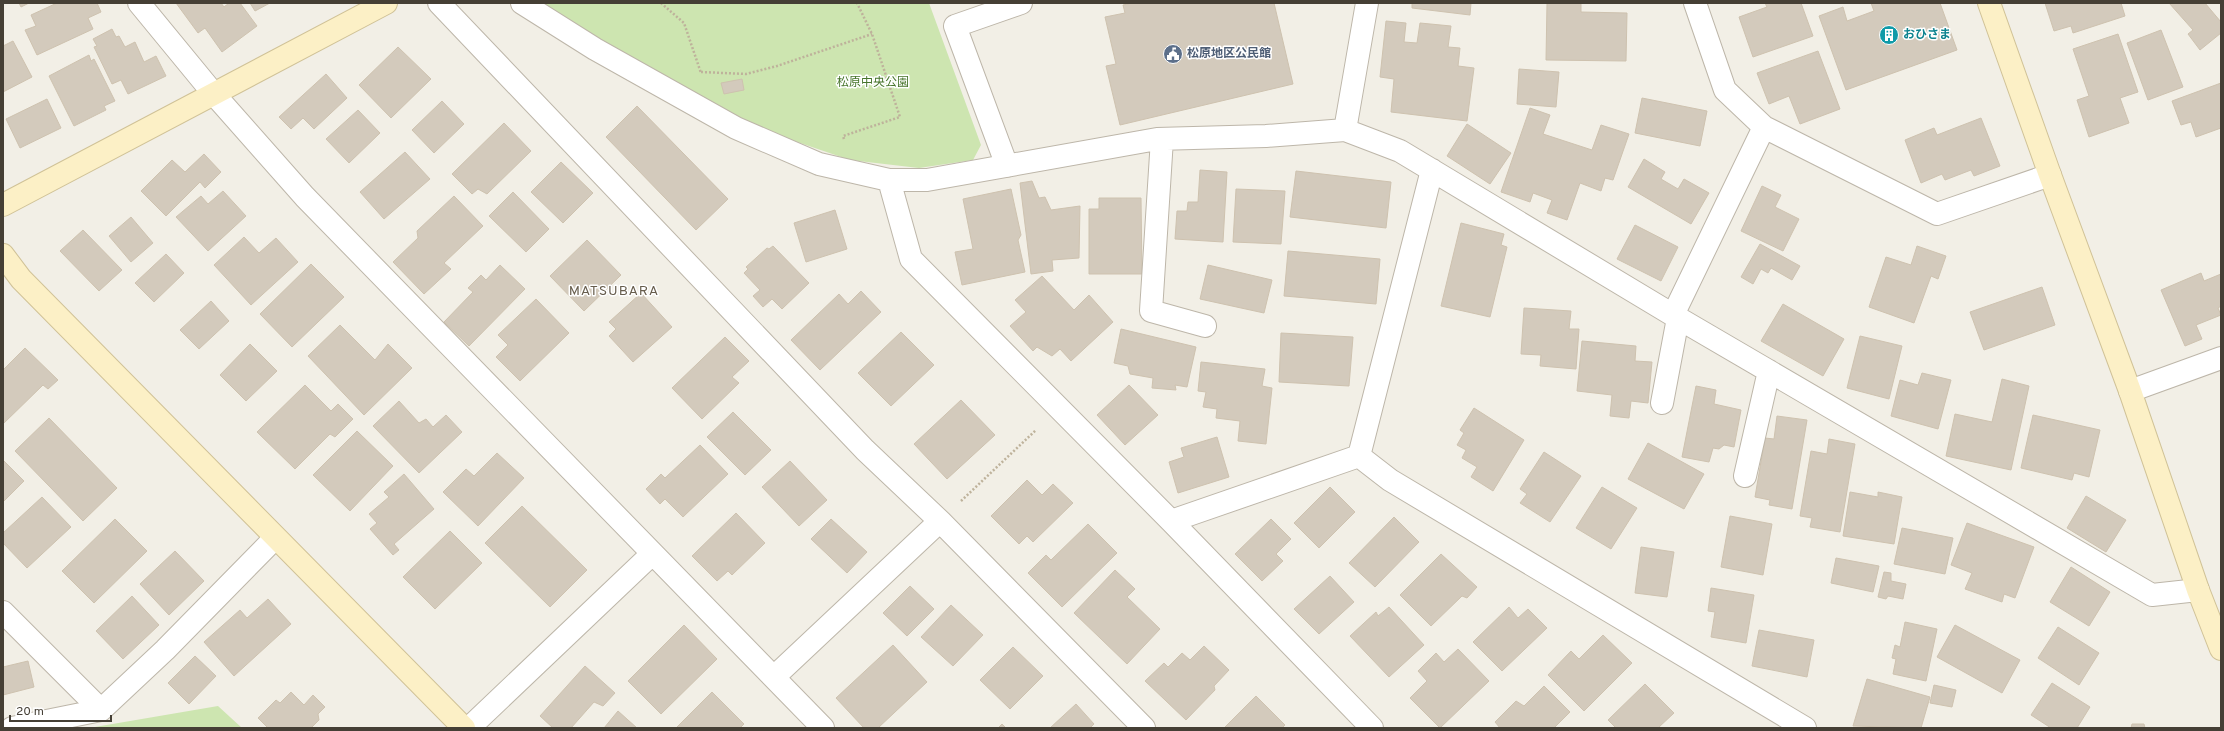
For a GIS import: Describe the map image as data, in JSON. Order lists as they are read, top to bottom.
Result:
{
  "districts": ["MATSUBARA"],
  "parks": ["松原中央公園"],
  "places": {
    "building": ["おひさま"],
    "public building": ["松原地区公民館"]
  },
  "scale_bar": "20 m"
}
